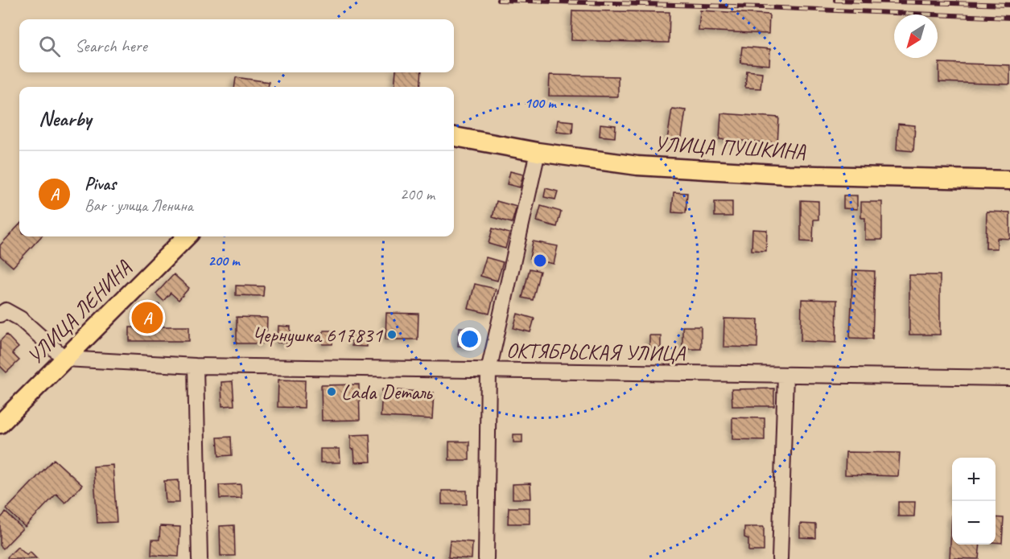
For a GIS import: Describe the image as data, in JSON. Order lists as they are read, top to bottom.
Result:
{
  "streets": {
    "main road": ["УЛИЦА ПУШКИНА", "УЛИЦА ЛЕНИНА"],
    "street": ["ОКТЯБРЬСКАЯ УЛИЦА"]
  },
  "crossings": [
    ["УЛИЦА ЛЕНИНА", "ОКТЯБРЬСКАЯ УЛИЦА"]
  ],
  "places": ["Чернушка 617831", "Lada Dеталь"],
  "north": "bottom left",
  "page": {
    "search": "Search here",
    "heading": "Nearby",
    "list": [
      {
        "mark": "A",
        "name": "Pivas",
        "note": "Bar · улица Ленина",
        "value": "200 m"
      }
    ],
    "pins": "A",
    "map_buttons": ["+", "−"]
  },
  "rings": ["100 m", "200 m"]
}
